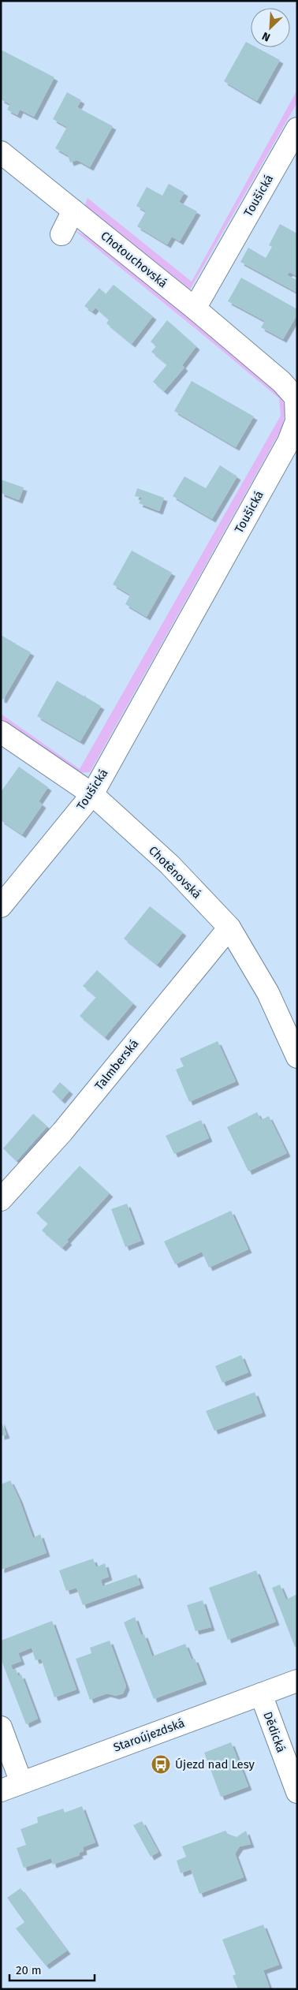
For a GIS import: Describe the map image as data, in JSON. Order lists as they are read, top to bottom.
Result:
{
  "streets": {
    "street": [
      "Toušická",
      "Chotouchovská",
      "Chotěnovská",
      "Talmberská",
      "Dědická",
      "Staroújezdská"
    ]
  },
  "crossings": [
    ["Toušická", "Chotouchovská"],
    ["Toušická", "Chotěnovská"],
    ["Chotěnovská", "Talmberská"],
    ["Dědická", "Staroújezdská"]
  ],
  "places": {
    "bus stop": ["Újezd nad Lesy"]
  },
  "scale_bar": "20 m",
  "north": "bottom left"
}
